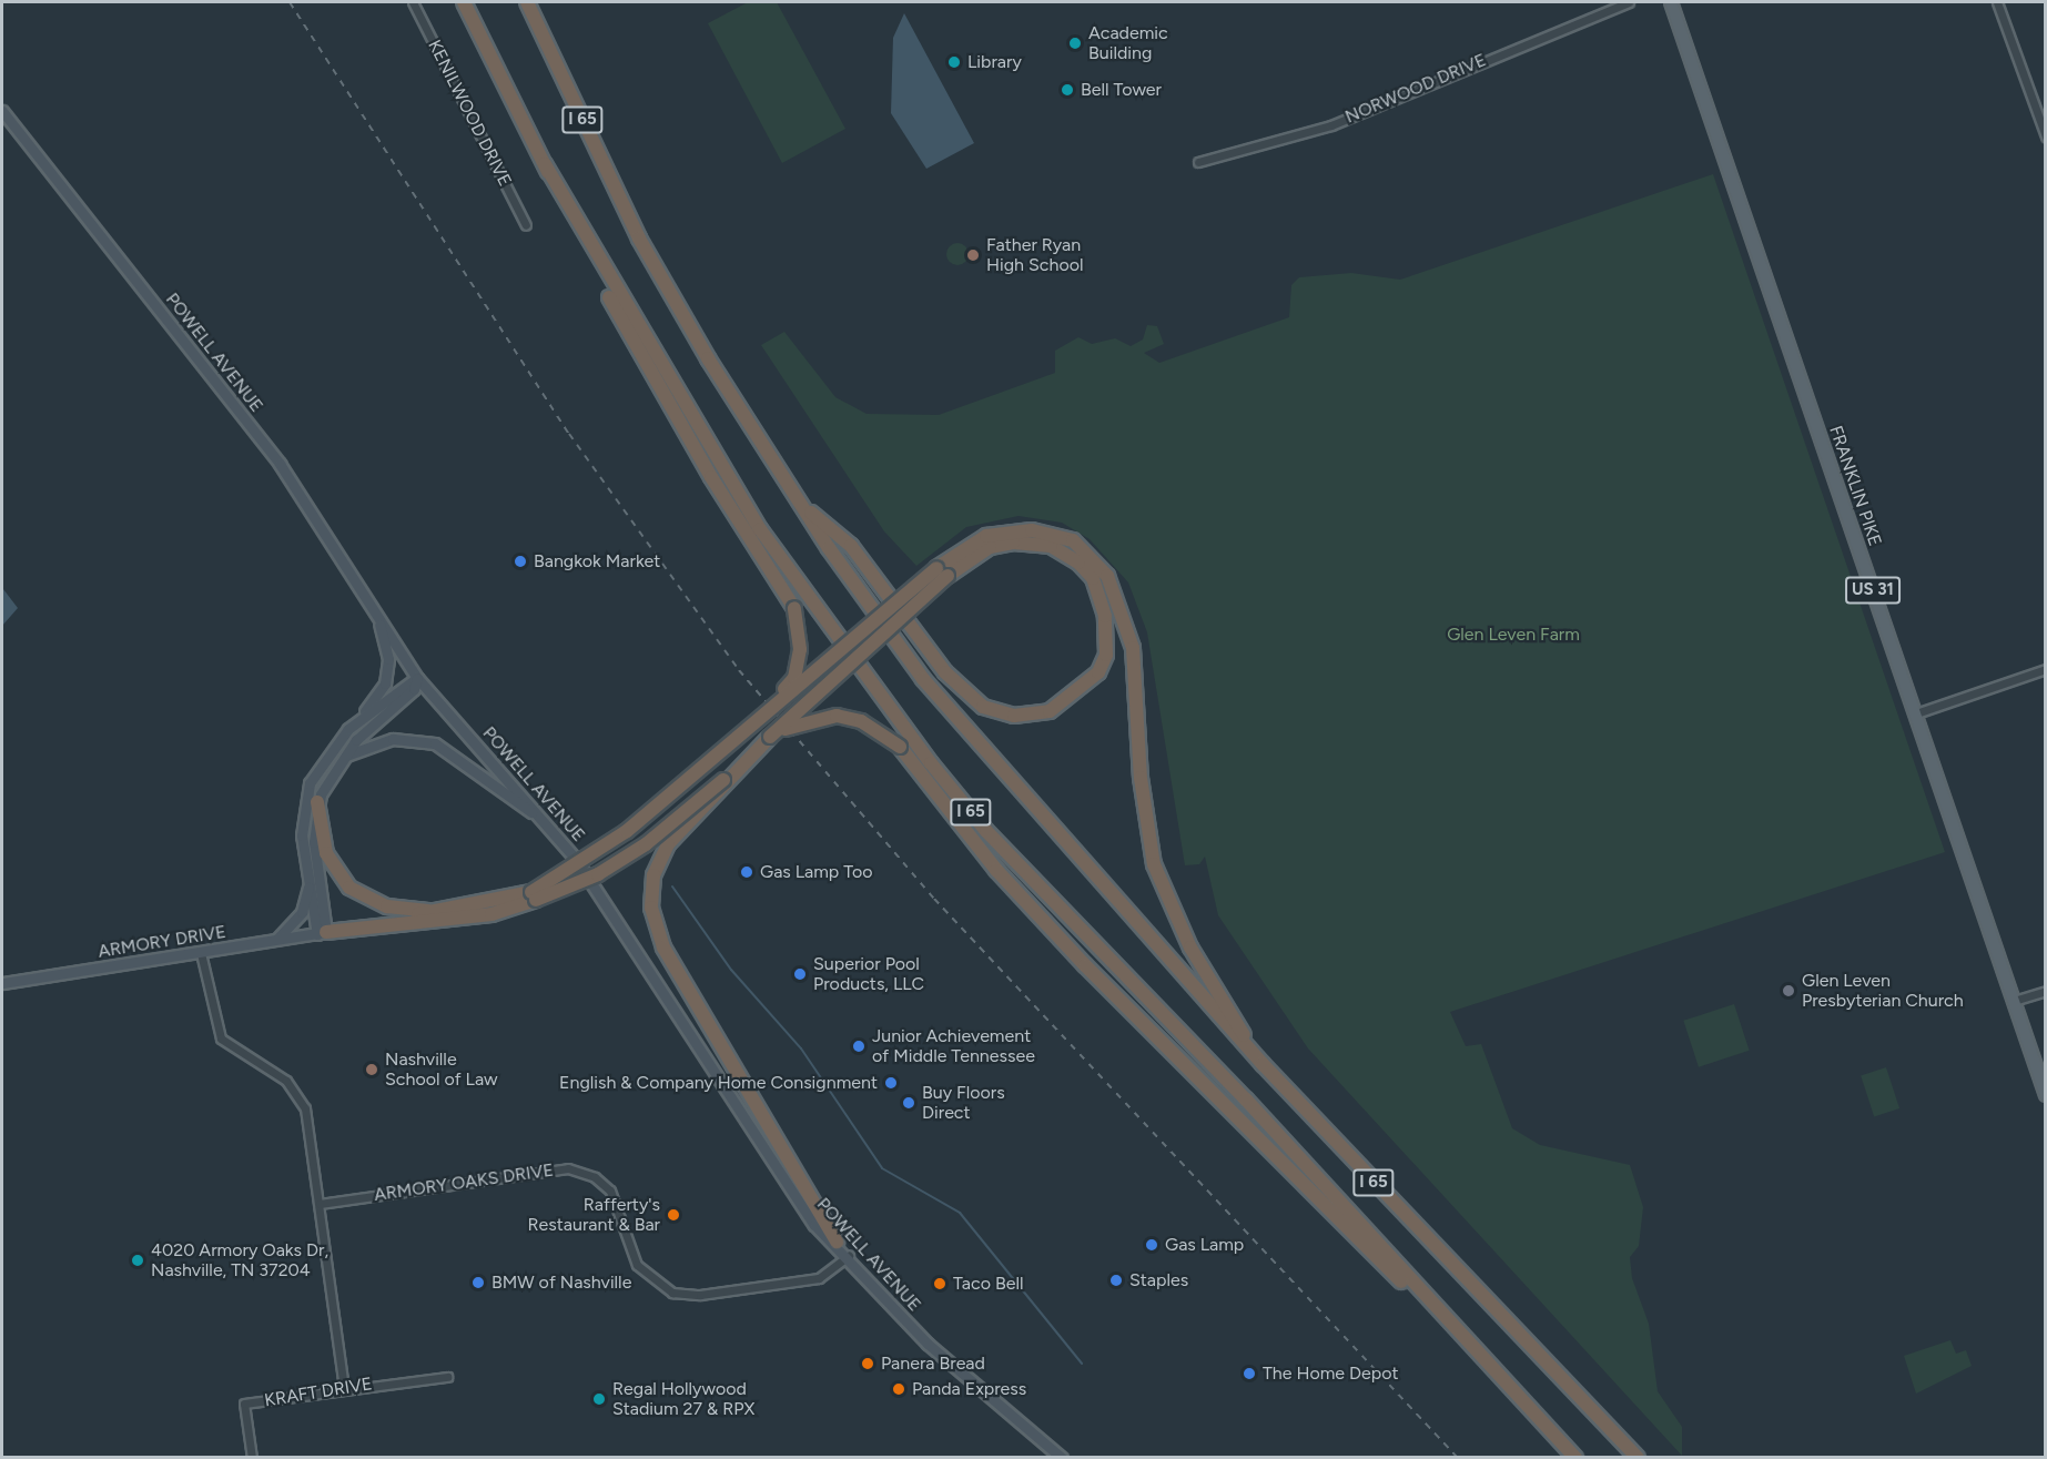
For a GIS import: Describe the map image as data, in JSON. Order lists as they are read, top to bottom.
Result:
{
  "streets": {
    "highway": ["I 65"],
    "main road": [
      "POWELL AVENUE",
      "FRANKLIN PIKE",
      "US 31",
      "ARMORY DRIVE"
    ],
    "street": [
      "NORWOOD DRIVE",
      "KENILWOOD DRIVE",
      "ARMORY OAKS DRIVE",
      "KRAFT DRIVE"
    ]
  },
  "crossings": [
    ["POWELL AVENUE", "ARMORY OAKS DRIVE"]
  ],
  "parks": ["Glen Leven Farm"],
  "places": [
    "Academic Building",
    "Library",
    "Bell Tower",
    "Father Ryan High School",
    "Bangkok Market",
    "Gas Lamp Too",
    "Superior Pool Products, LLC",
    "Glen Leven Presbyterian Church",
    "Junior Achievement of Middle Tennessee",
    "Nashville School of Law",
    "English & Company Home Consignment",
    "Buy Floors Direct",
    "Rafferty's Restaurant & Bar",
    "Gas Lamp",
    "4020 Armory Oaks Dr, Nashville, TN 37204",
    "Staples",
    "BMW of Nashville",
    "Taco Bell",
    "Panera Bread",
    "The Home Depot",
    "Panda Express",
    "Regal Hollywood Stadium 27 & RPX"
  ]
}
